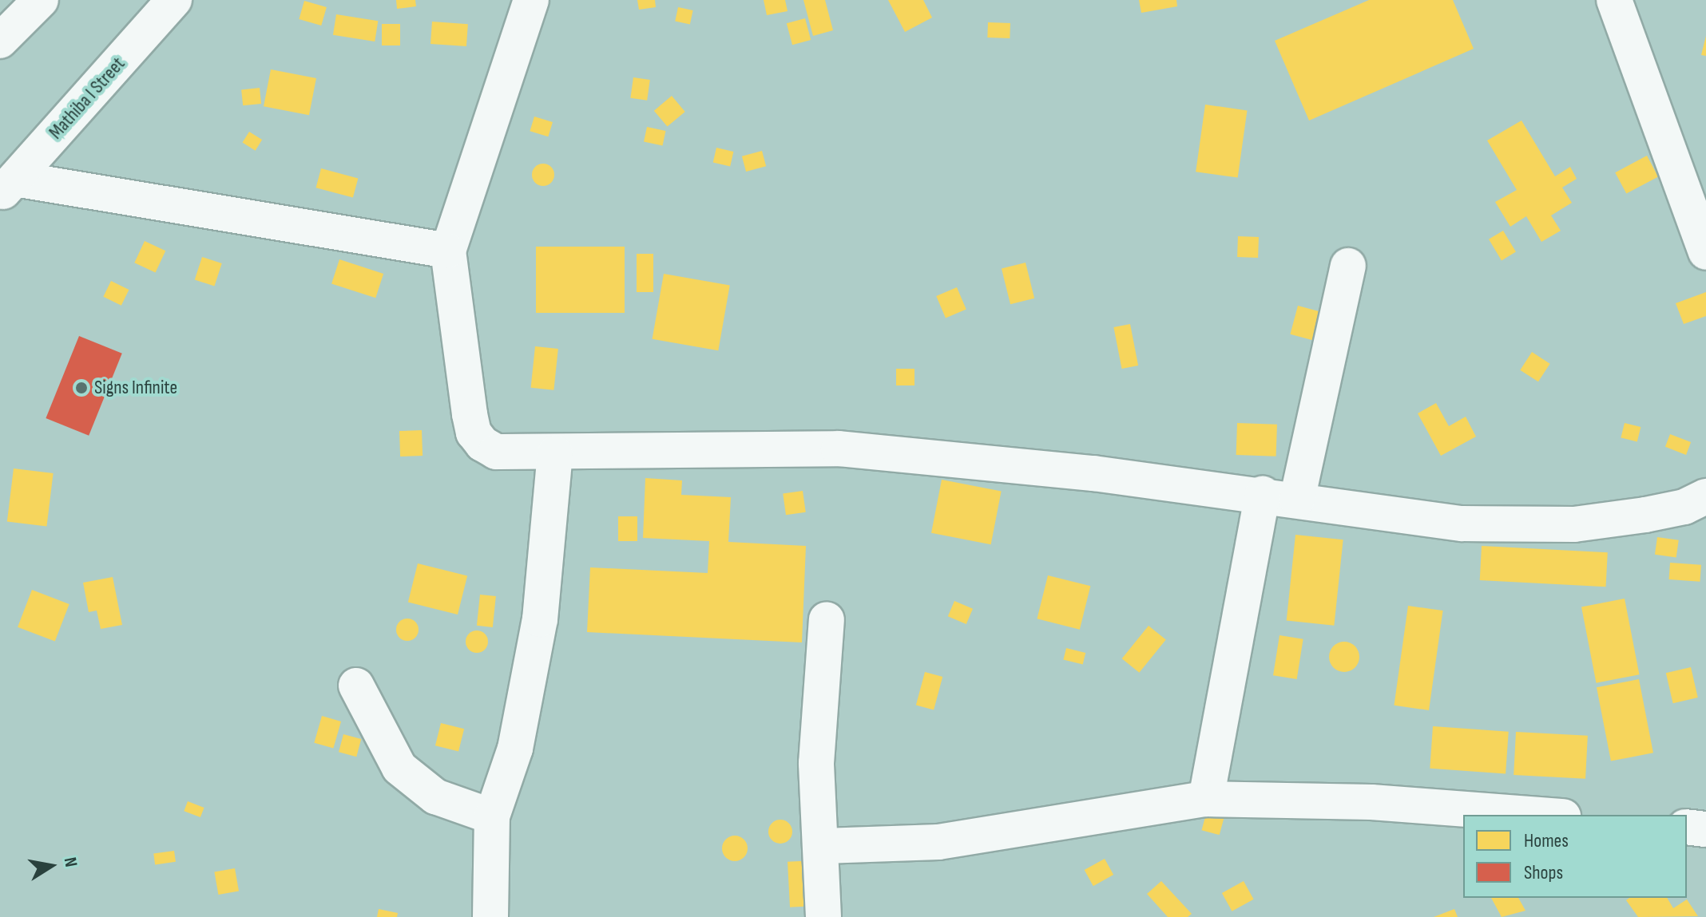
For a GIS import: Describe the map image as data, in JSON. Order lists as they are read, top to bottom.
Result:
{
  "streets": {
    "street": ["Mathiba I Street"]
  },
  "places": ["Signs Infinite"],
  "legend": ["Homes", "Shops"],
  "north": "right"
}
